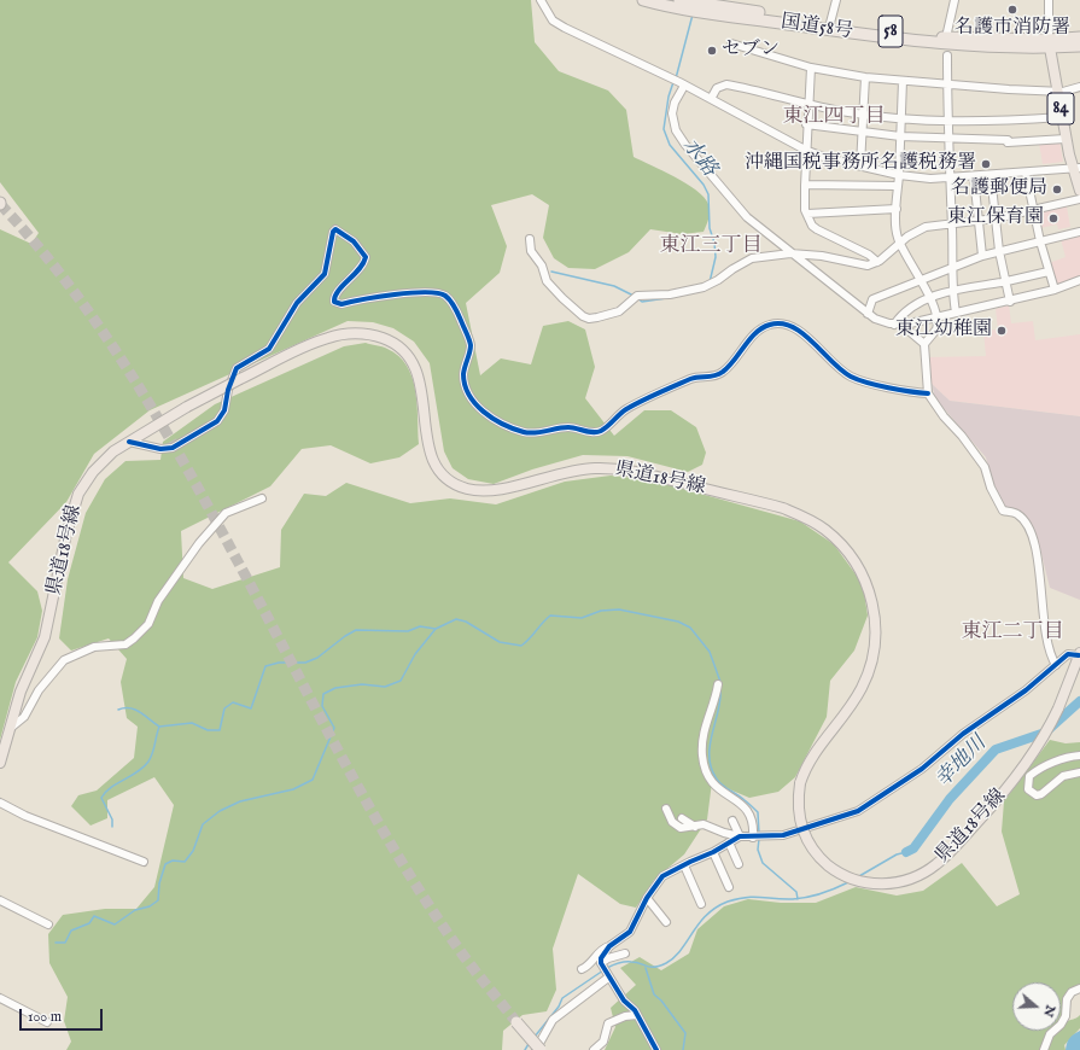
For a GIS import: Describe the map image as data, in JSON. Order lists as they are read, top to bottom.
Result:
{
  "streets": {
    "highway": ["国道58号", "58"],
    "main road": ["84", "県道18号線"]
  },
  "crossings": [
    ["国道58号", "84"]
  ],
  "districts": ["東江四丁目", "東江三丁目", "東江二丁目"],
  "water": ["水路", "幸地川"],
  "places": [
    "名護市消防署",
    "セブン",
    "沖縄国税事務所名護税務署",
    "名護郵便局",
    "東江保育園",
    "東江幼稚園"
  ],
  "scale_bar": "100 m",
  "north": "right"
}
